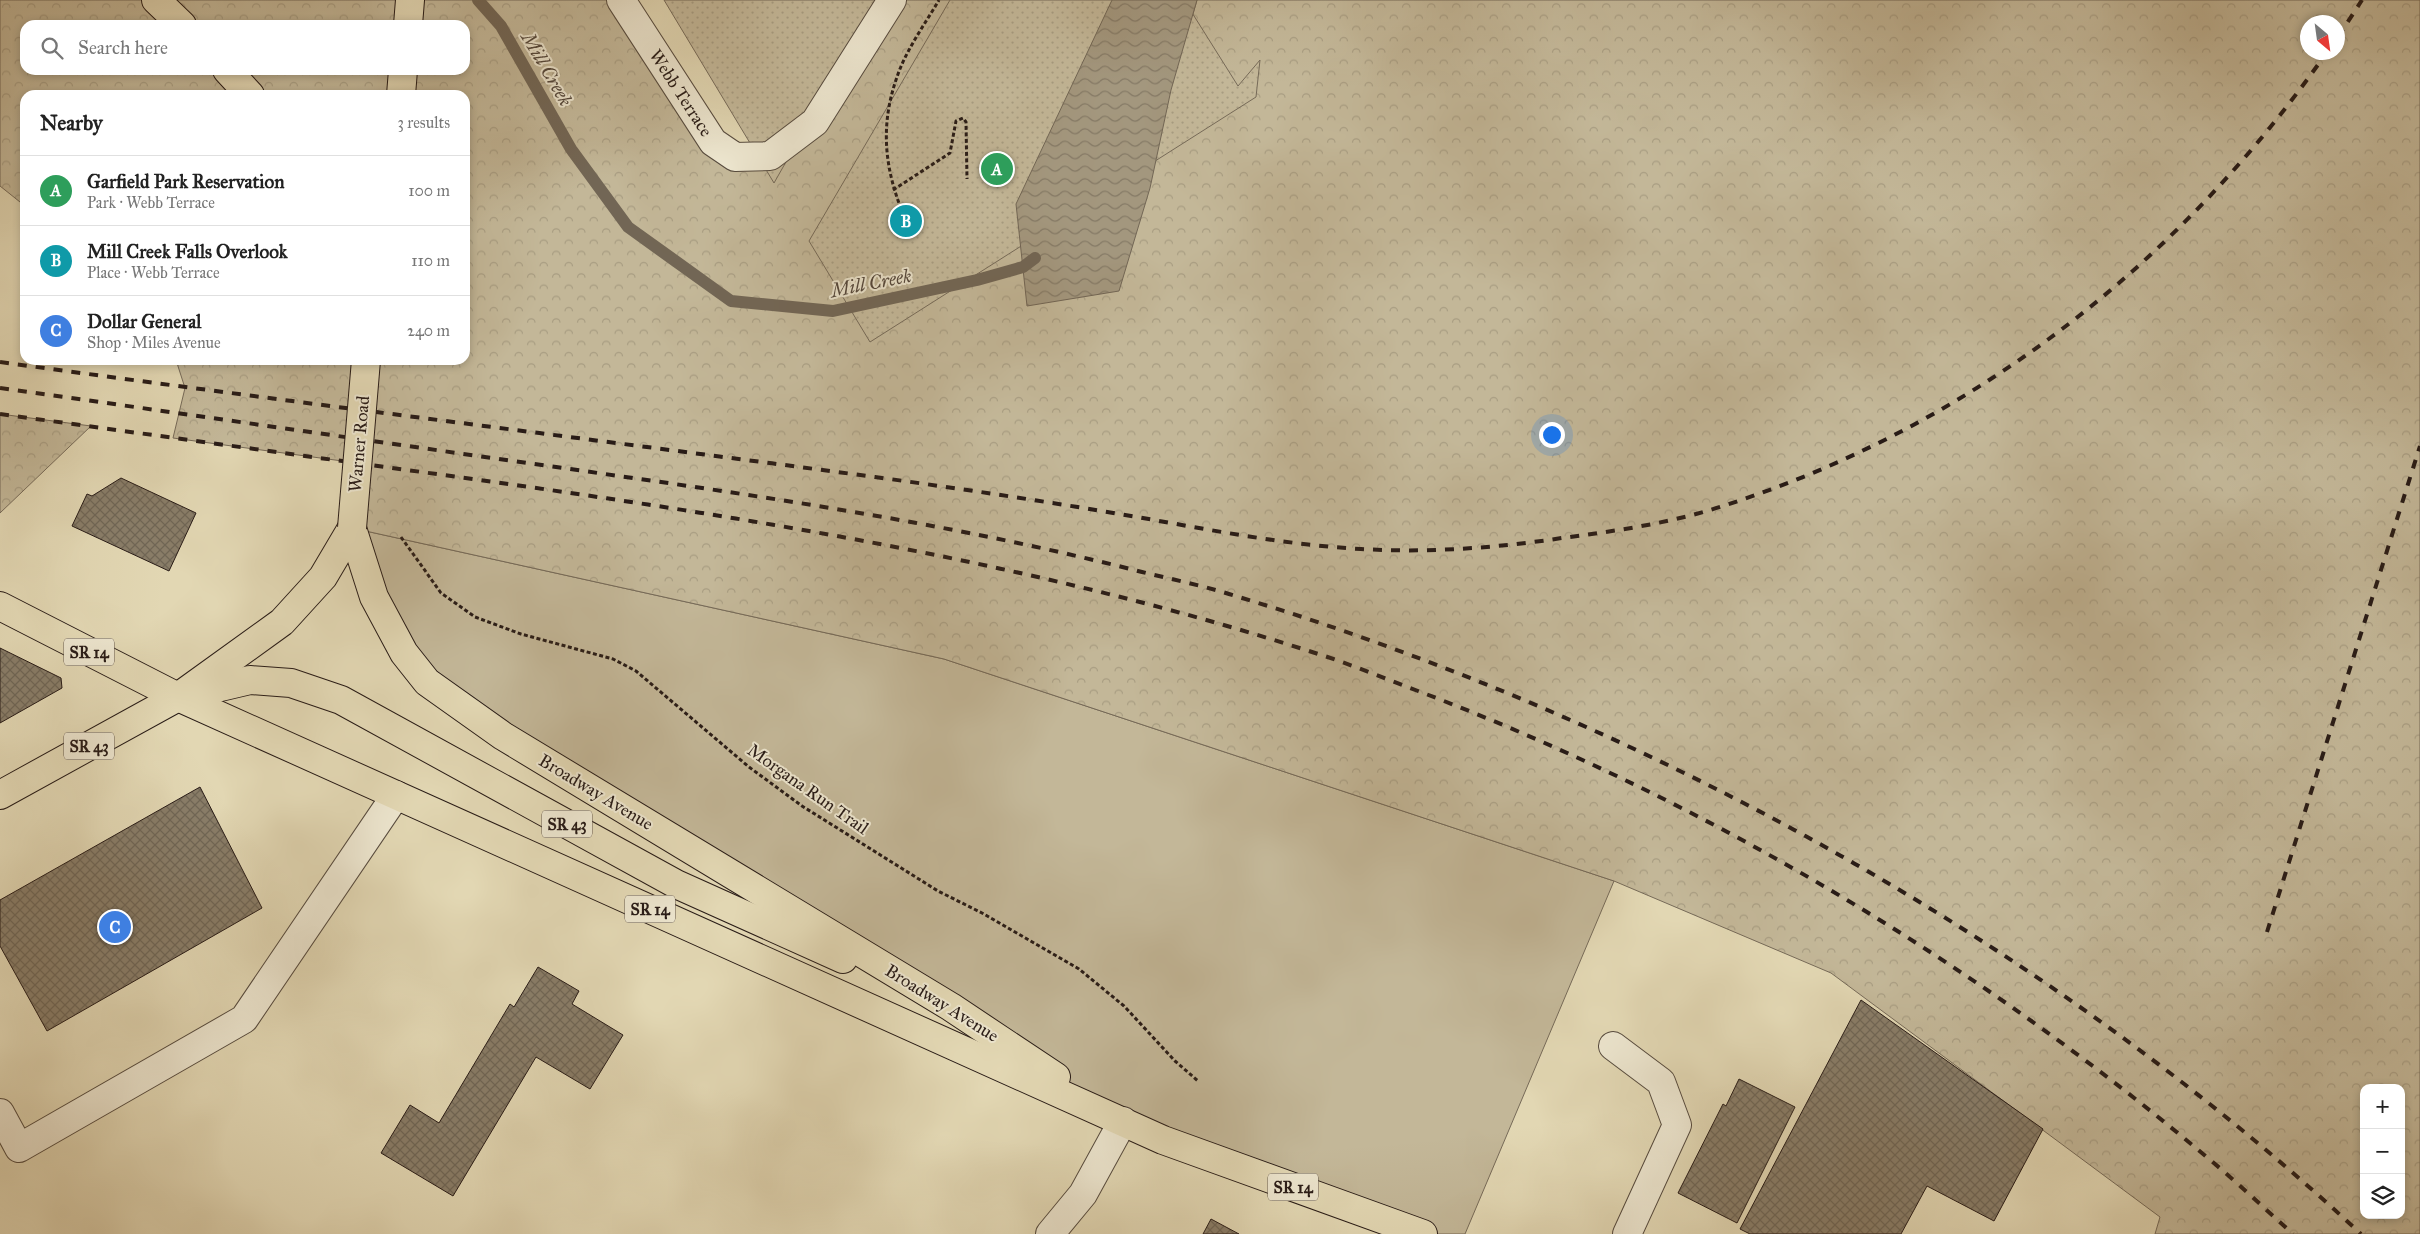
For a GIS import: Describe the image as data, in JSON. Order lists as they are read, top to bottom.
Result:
{
  "streets": {
    "main road": [
      "Warner Road",
      "SR 14",
      "SR 43",
      "Broadway Avenue"
    ],
    "street": ["Webb Terrace"],
    "path": ["Morgana Run Trail"]
  },
  "crossings": [
    ["Warner Road", "Broadway Avenue"],
    ["SR 43", "Broadway Avenue"]
  ],
  "water": ["Mill Creek"],
  "north": "bottom right",
  "page": {
    "search": "Search here",
    "heading": ["Nearby", "3 results"],
    "pins": ["A", "B", "C"],
    "list": [
      {
        "mark": "A",
        "name": "Garfield Park Reservation",
        "note": "Park · Webb Terrace",
        "value": "100 m"
      },
      {
        "mark": "B",
        "name": "Mill Creek Falls Overlook",
        "note": "Place · Webb Terrace",
        "value": "110 m"
      },
      {
        "mark": "C",
        "name": "Dollar General",
        "note": "Shop · Miles Avenue",
        "value": "240 m"
      }
    ],
    "map_buttons": ["+", "−"]
  }
}
